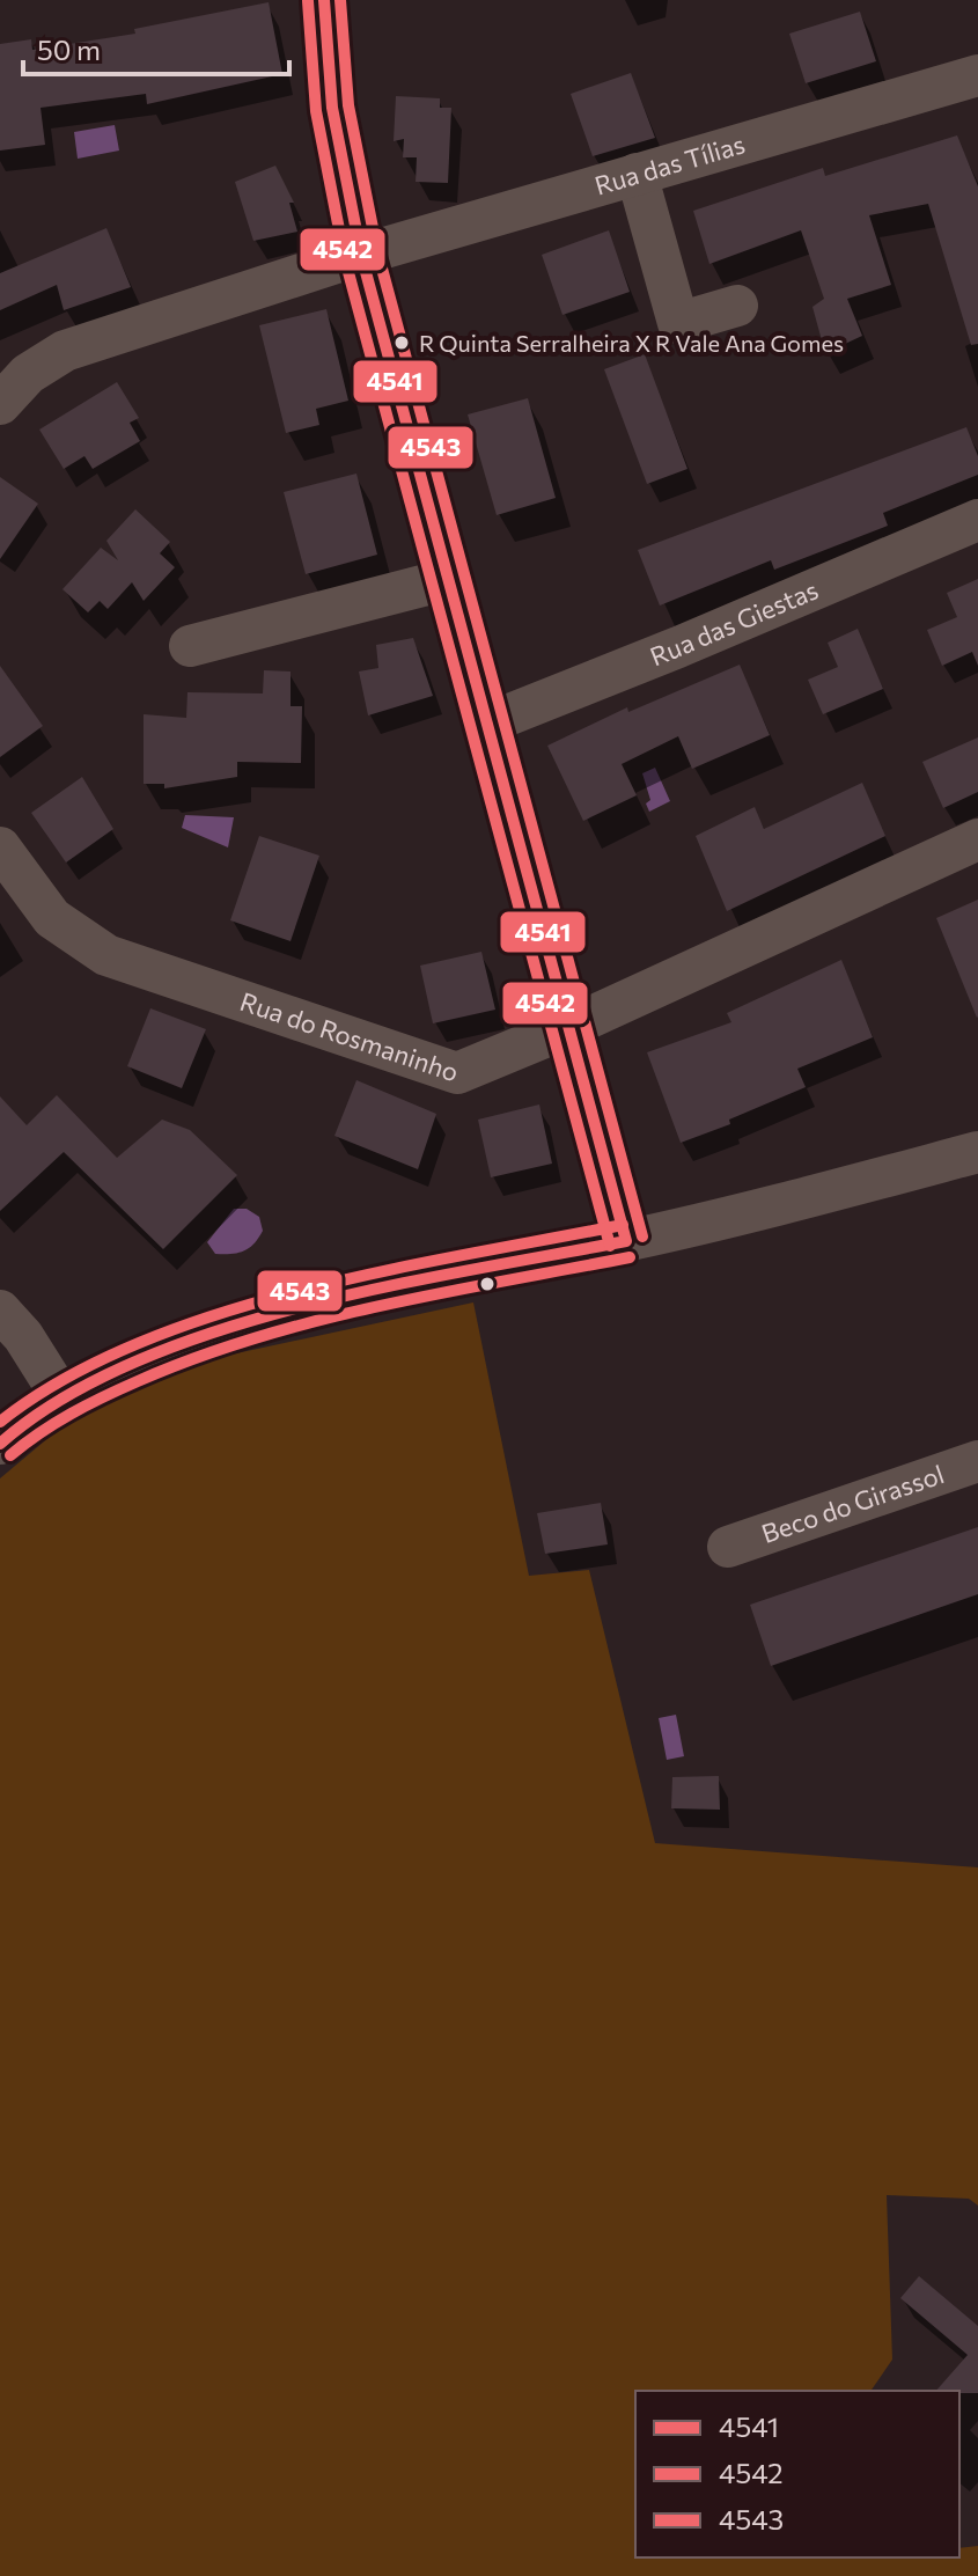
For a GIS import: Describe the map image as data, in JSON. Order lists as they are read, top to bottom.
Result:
{
  "streets": {
    "street": [
      "Rua das Tílias",
      "Rua das Giestas",
      "Rua do Rosmaninho",
      "Beco do Girassol"
    ]
  },
  "places": ["R Quinta Serralheira X R Vale Ana Gomes"],
  "lines": ["transit line 4541", "transit line 4543", "transit line 4542"],
  "legend": ["4541", "4542", "4543"],
  "scale_bar": "50 m"
}
